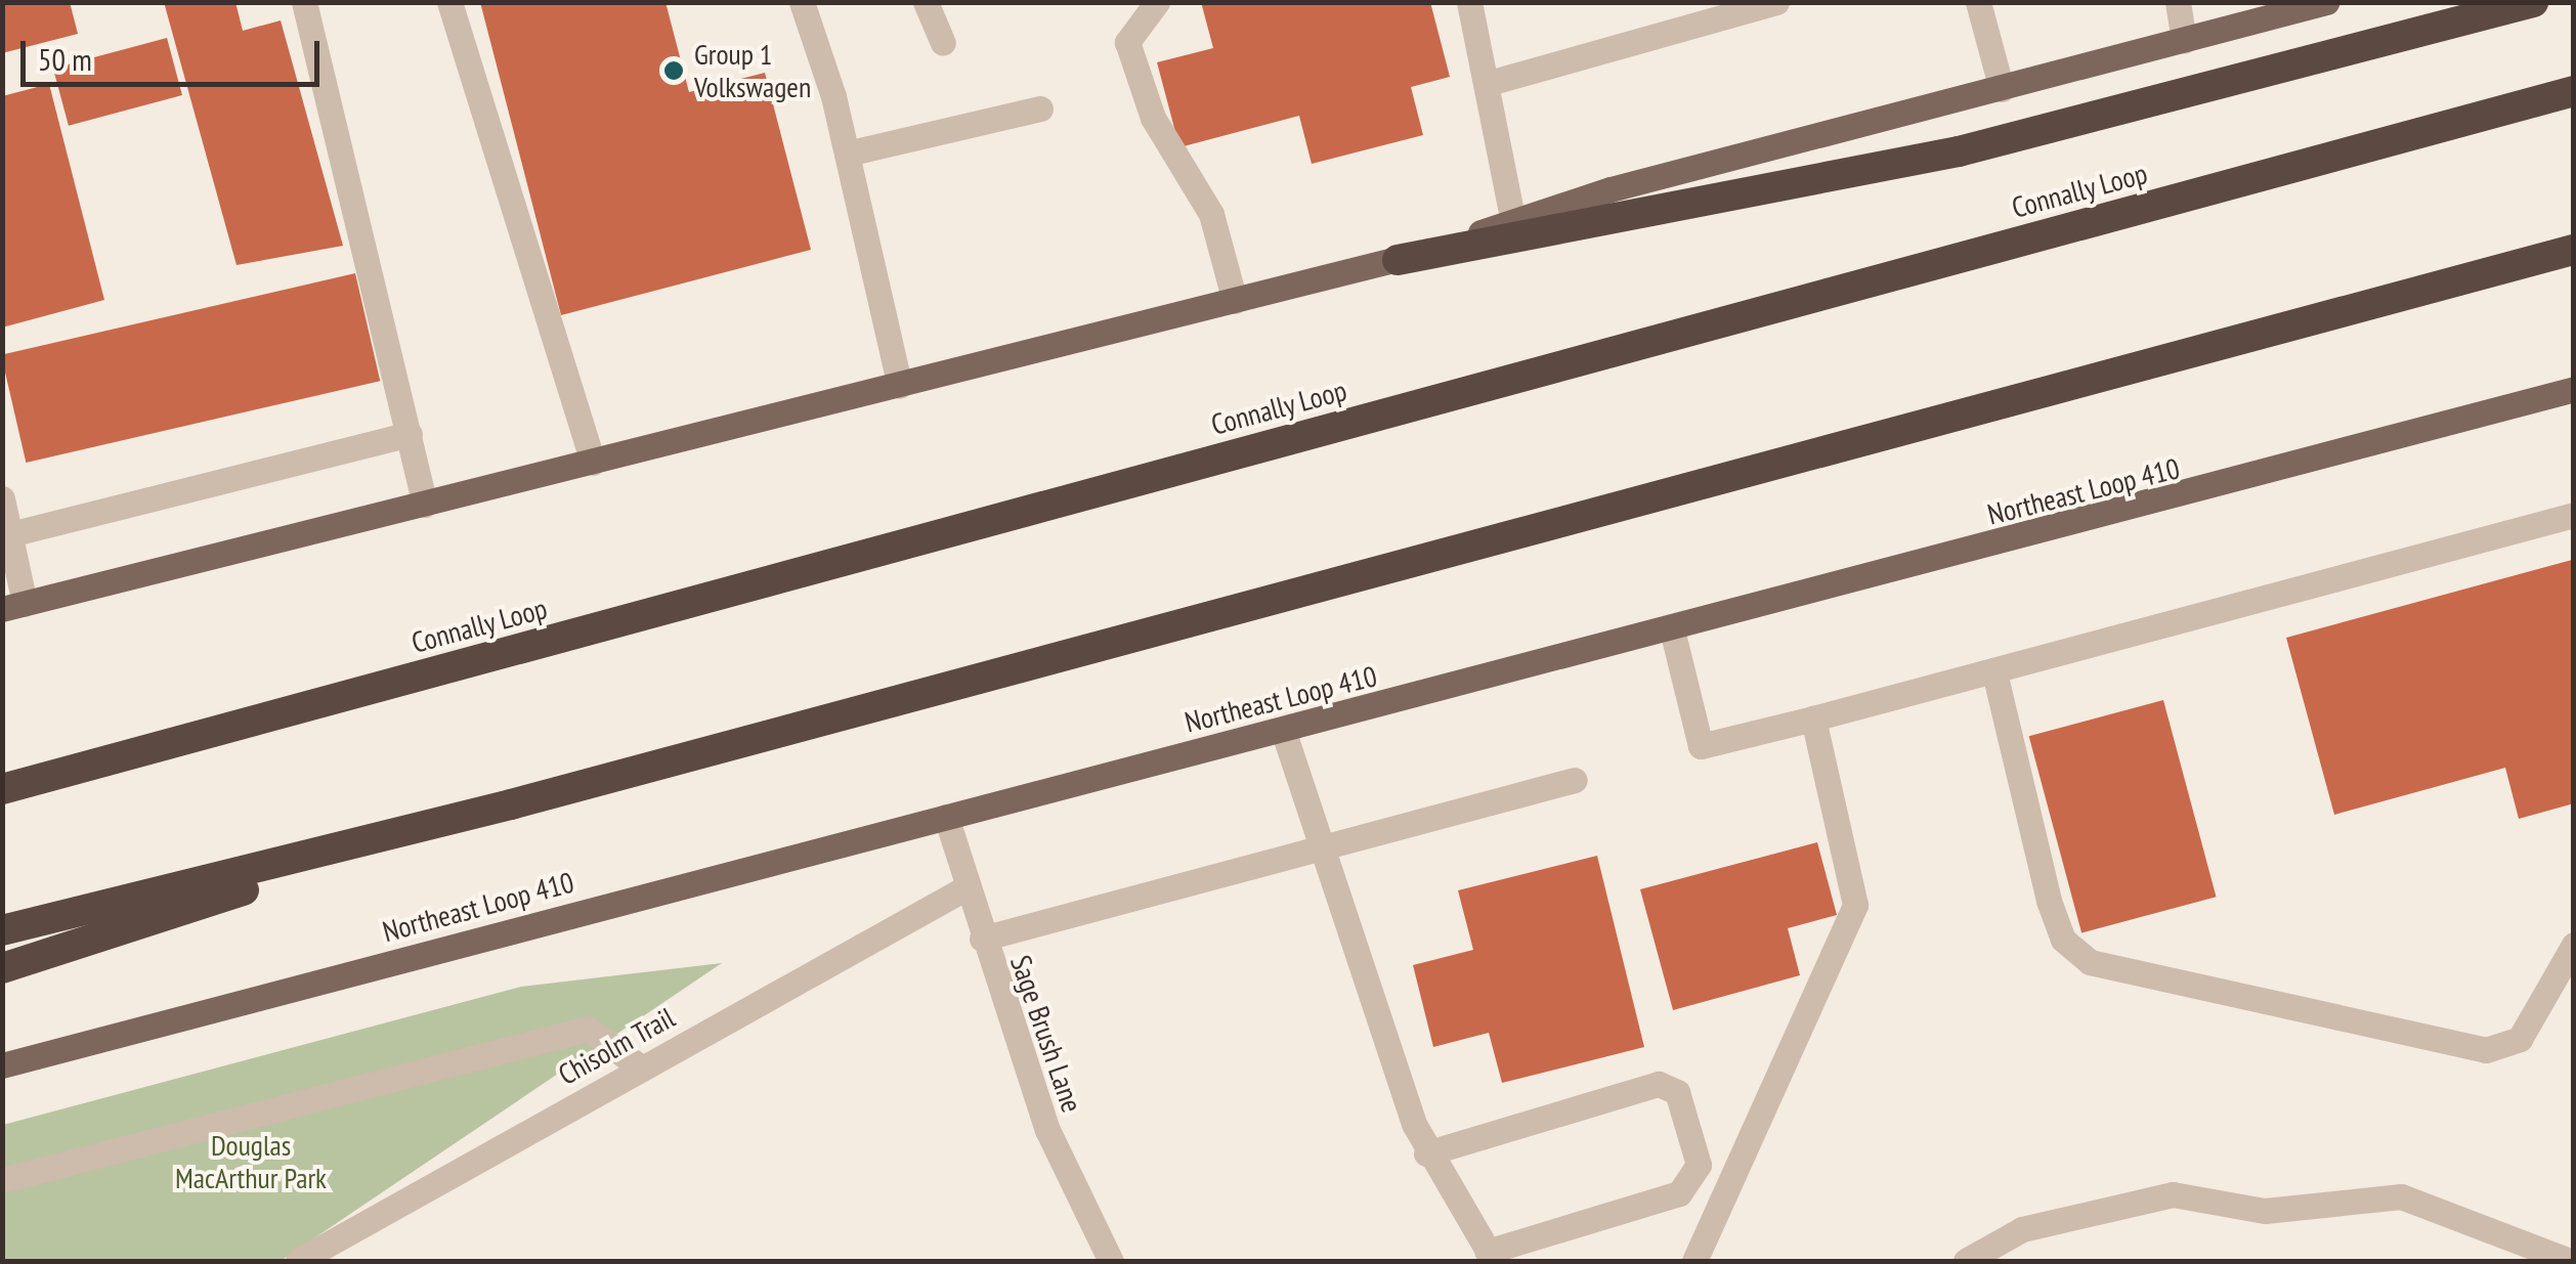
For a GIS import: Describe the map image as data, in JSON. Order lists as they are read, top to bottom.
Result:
{
  "streets": {
    "highway": ["Connally Loop"],
    "main road": ["Northeast Loop 410"],
    "street": ["Sage Brush Lane", "Chisolm Trail"]
  },
  "crossings": [
    ["Northeast Loop 410", "Sage Brush Lane"],
    ["Sage Brush Lane", "Chisolm Trail"]
  ],
  "parks": ["Douglas MacArthur Park"],
  "places": ["Group 1 Volkswagen"],
  "scale_bar": "50 m"
}
